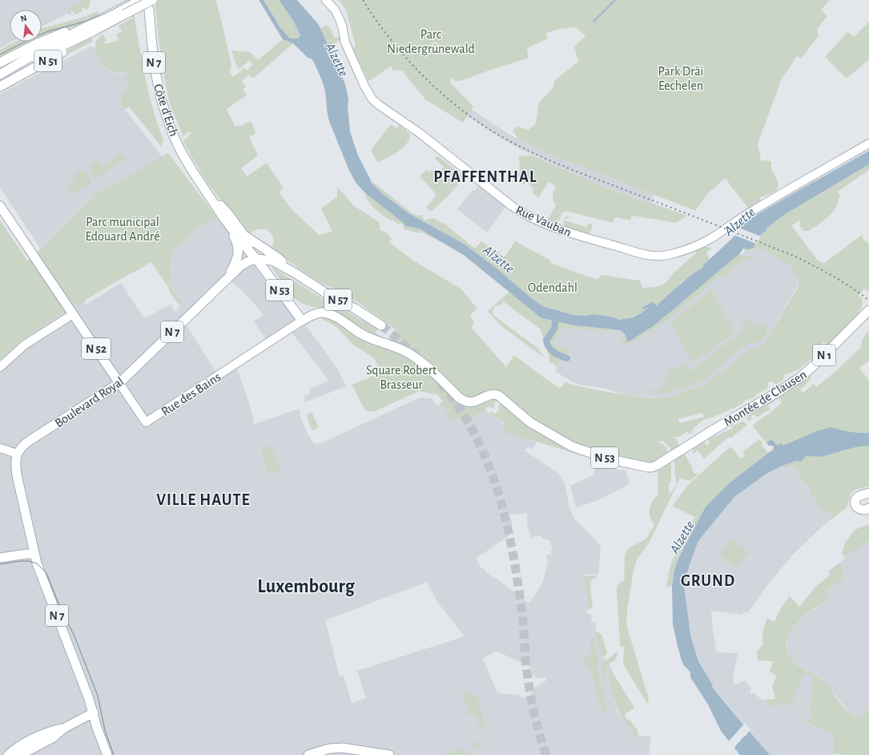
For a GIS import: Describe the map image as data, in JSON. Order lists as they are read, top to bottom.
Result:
{
  "streets": {
    "main road": [
      "N 51",
      "N 7",
      "Côte d'Eich",
      "Rue Vauban",
      "N 53",
      "N 57",
      "N 52",
      "N 1",
      "Rue des Bains",
      "Montée de Clausen",
      "Boulevard Royal"
    ]
  },
  "crossings": [
    ["N 7", "Côte d'Eich"],
    ["N 7", "Boulevard Royal"],
    ["Côte d'Eich", "N 57"],
    ["Côte d'Eich", "Rue des Bains"],
    ["Côte d'Eich", "Montée de Clausen"],
    ["Côte d'Eich", "Boulevard Royal"],
    ["N 57", "Boulevard Royal"],
    ["N 52", "Rue des Bains"],
    ["N 52", "Boulevard Royal"],
    ["Rue des Bains", "Montée de Clausen"],
    ["Rue des Bains", "Boulevard Royal"]
  ],
  "districts": [
    "PFAFFENTHAL",
    "VILLE HAUTE",
    "GRUND",
    "Luxembourg"
  ],
  "water": ["Alzette"],
  "parks": [
    "Parc Niedergrünewald",
    "Park Dräi Eechelen",
    "Parc municipal Edouard André",
    "Odendahl",
    "Square Robert Brasseur"
  ],
  "north": "top"
}
